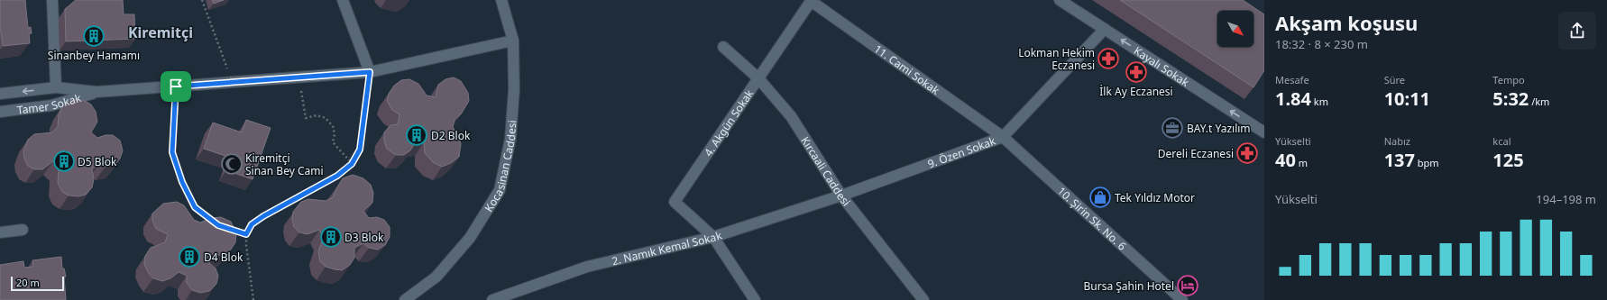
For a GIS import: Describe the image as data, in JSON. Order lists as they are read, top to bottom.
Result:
{
  "streets": {
    "street": [
      "Kayalı Sokak",
      "11. Cami Sokak",
      "Tamer Sokak",
      "4. Akgün Sokak",
      "9. Özen Sokak",
      "Kocasinan Caddesi",
      "Kırcaali Caddesi",
      "10. Şirin Sk. No. 6",
      "2. Namık Kemal Sokak"
    ]
  },
  "crossings": [
    ["Kayalı Sokak", "9. Özen Sokak"],
    ["11. Cami Sokak", "4. Akgün Sokak"],
    ["11. Cami Sokak", "9. Özen Sokak"],
    ["11. Cami Sokak", "10. Şirin Sk. No. 6"],
    ["4. Akgün Sokak", "Kırcaali Caddesi"],
    ["4. Akgün Sokak", "2. Namık Kemal Sokak"],
    ["9. Özen Sokak", "Kırcaali Caddesi"],
    ["9. Özen Sokak", "10. Şirin Sk. No. 6"],
    ["9. Özen Sokak", "2. Namık Kemal Sokak"],
    ["Kırcaali Caddesi", "2. Namık Kemal Sokak"]
  ],
  "one_way": ["Kayalı Sokak"],
  "districts": ["Kiremitçi"],
  "places": {
    "building": [
      "Sinanbey Hamamı",
      "D2 Blok",
      "D5 Blok",
      "D3 Blok",
      "D4 Blok"
    ],
    "pharmacy": ["Lokman Hekim Eczanesi", "İlk Ay Eczanesi", "Dereli Eczanesi"],
    "office": ["BAY.t Yazılım"],
    "mosque": ["Kiremitçi Sinan Bey Cami"],
    "shop": ["Tek Yıldız Motor"],
    "hotel": ["Bursa Şahin Hotel"]
  },
  "scale_bar": "20 m",
  "north": "bottom right",
  "page": {
    "heading": ["Akşam koşusu", "18:32 · 8 × 230 m"],
    "stats": [
      ["Mesafe", "1.84 km"],
      ["Süre", "10:11"],
      ["Tempo", "5:32 /km"],
      ["Yükselti", "40 m"],
      ["Nabız", "137 bpm"],
      ["kcal", "125"]
    ],
    "chart": ["Yükselti", "194–198 m"],
    "scale": "20 m"
  }
}
